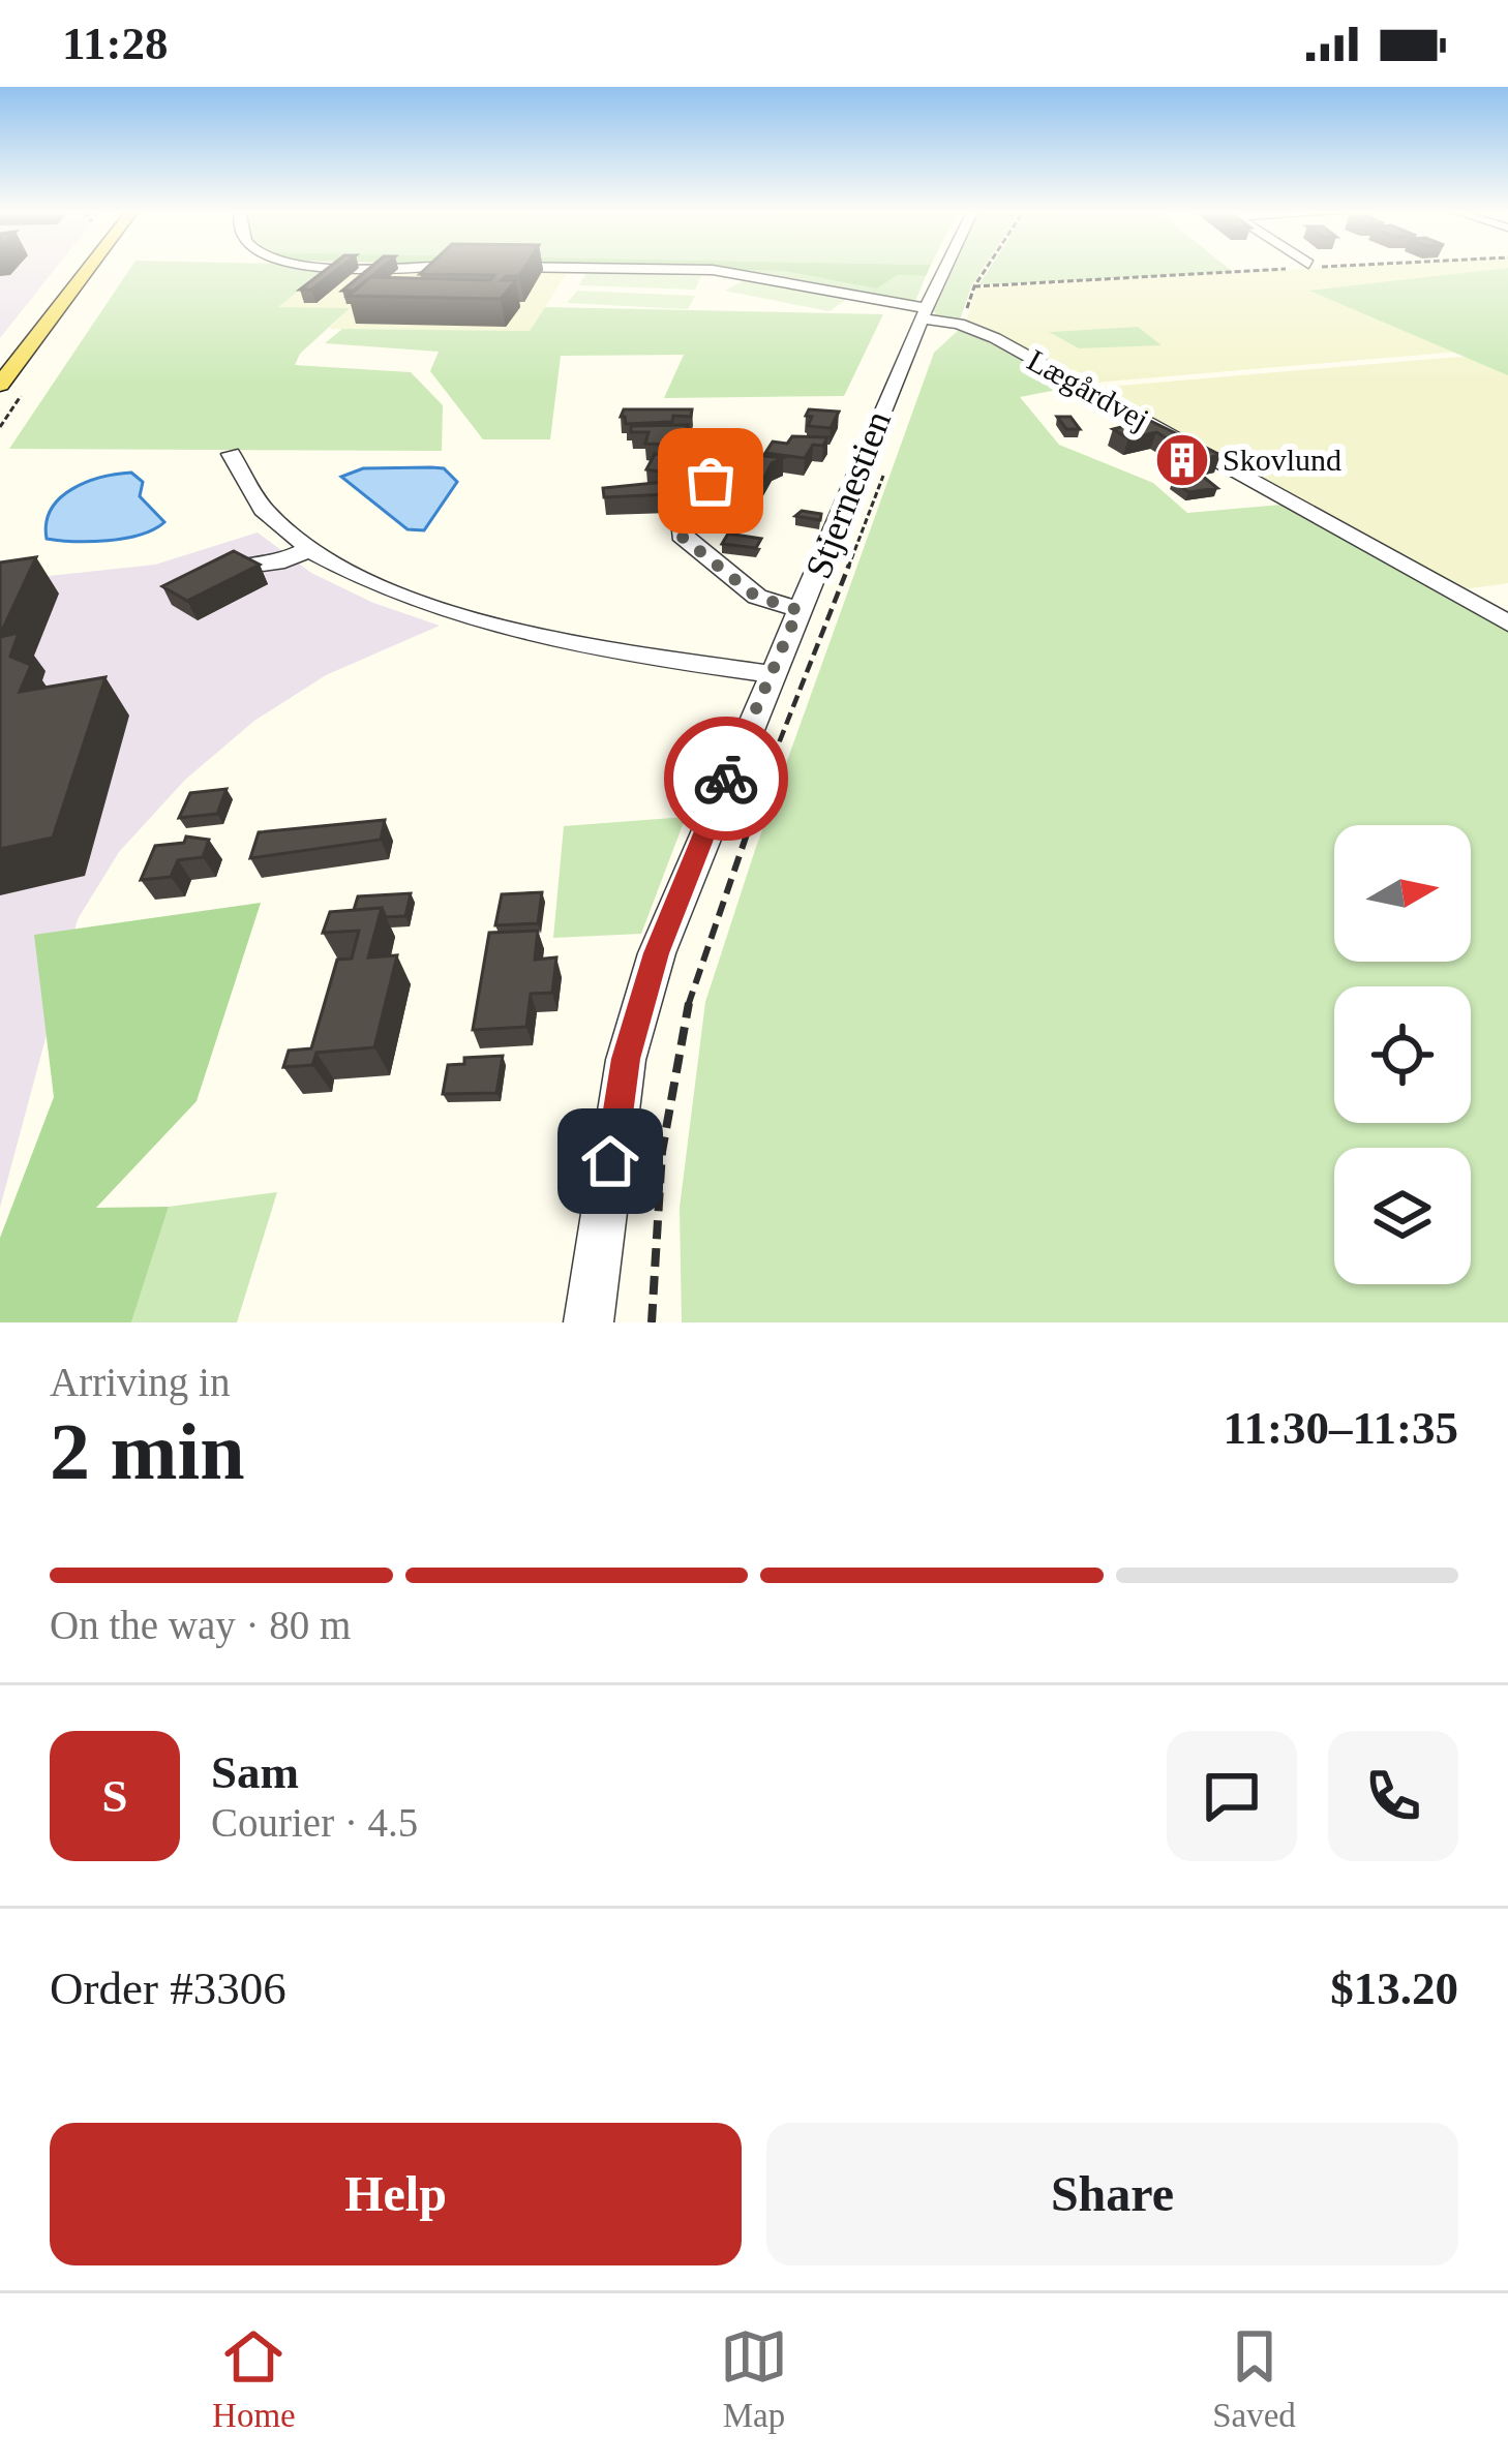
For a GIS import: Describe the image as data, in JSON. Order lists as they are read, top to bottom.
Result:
{
  "streets": {
    "street": ["Lægårdvej"],
    "path": ["Stjernestien"]
  },
  "places": {
    "building": ["Skovlund"]
  },
  "north": "right",
  "page": {
    "status": "11:28",
    "heading": ["2 min", "Arriving in", "11:30–11:35"],
    "panel": [
      "Sam",
      "Courier · 4.5",
      "Order #3306",
      "$13.20"
    ],
    "bar": "On the way · 80 m",
    "round": "S",
    "buttons": ["Help", "Share"],
    "tabs": ["Home", "Map", "Saved"]
  }
}
